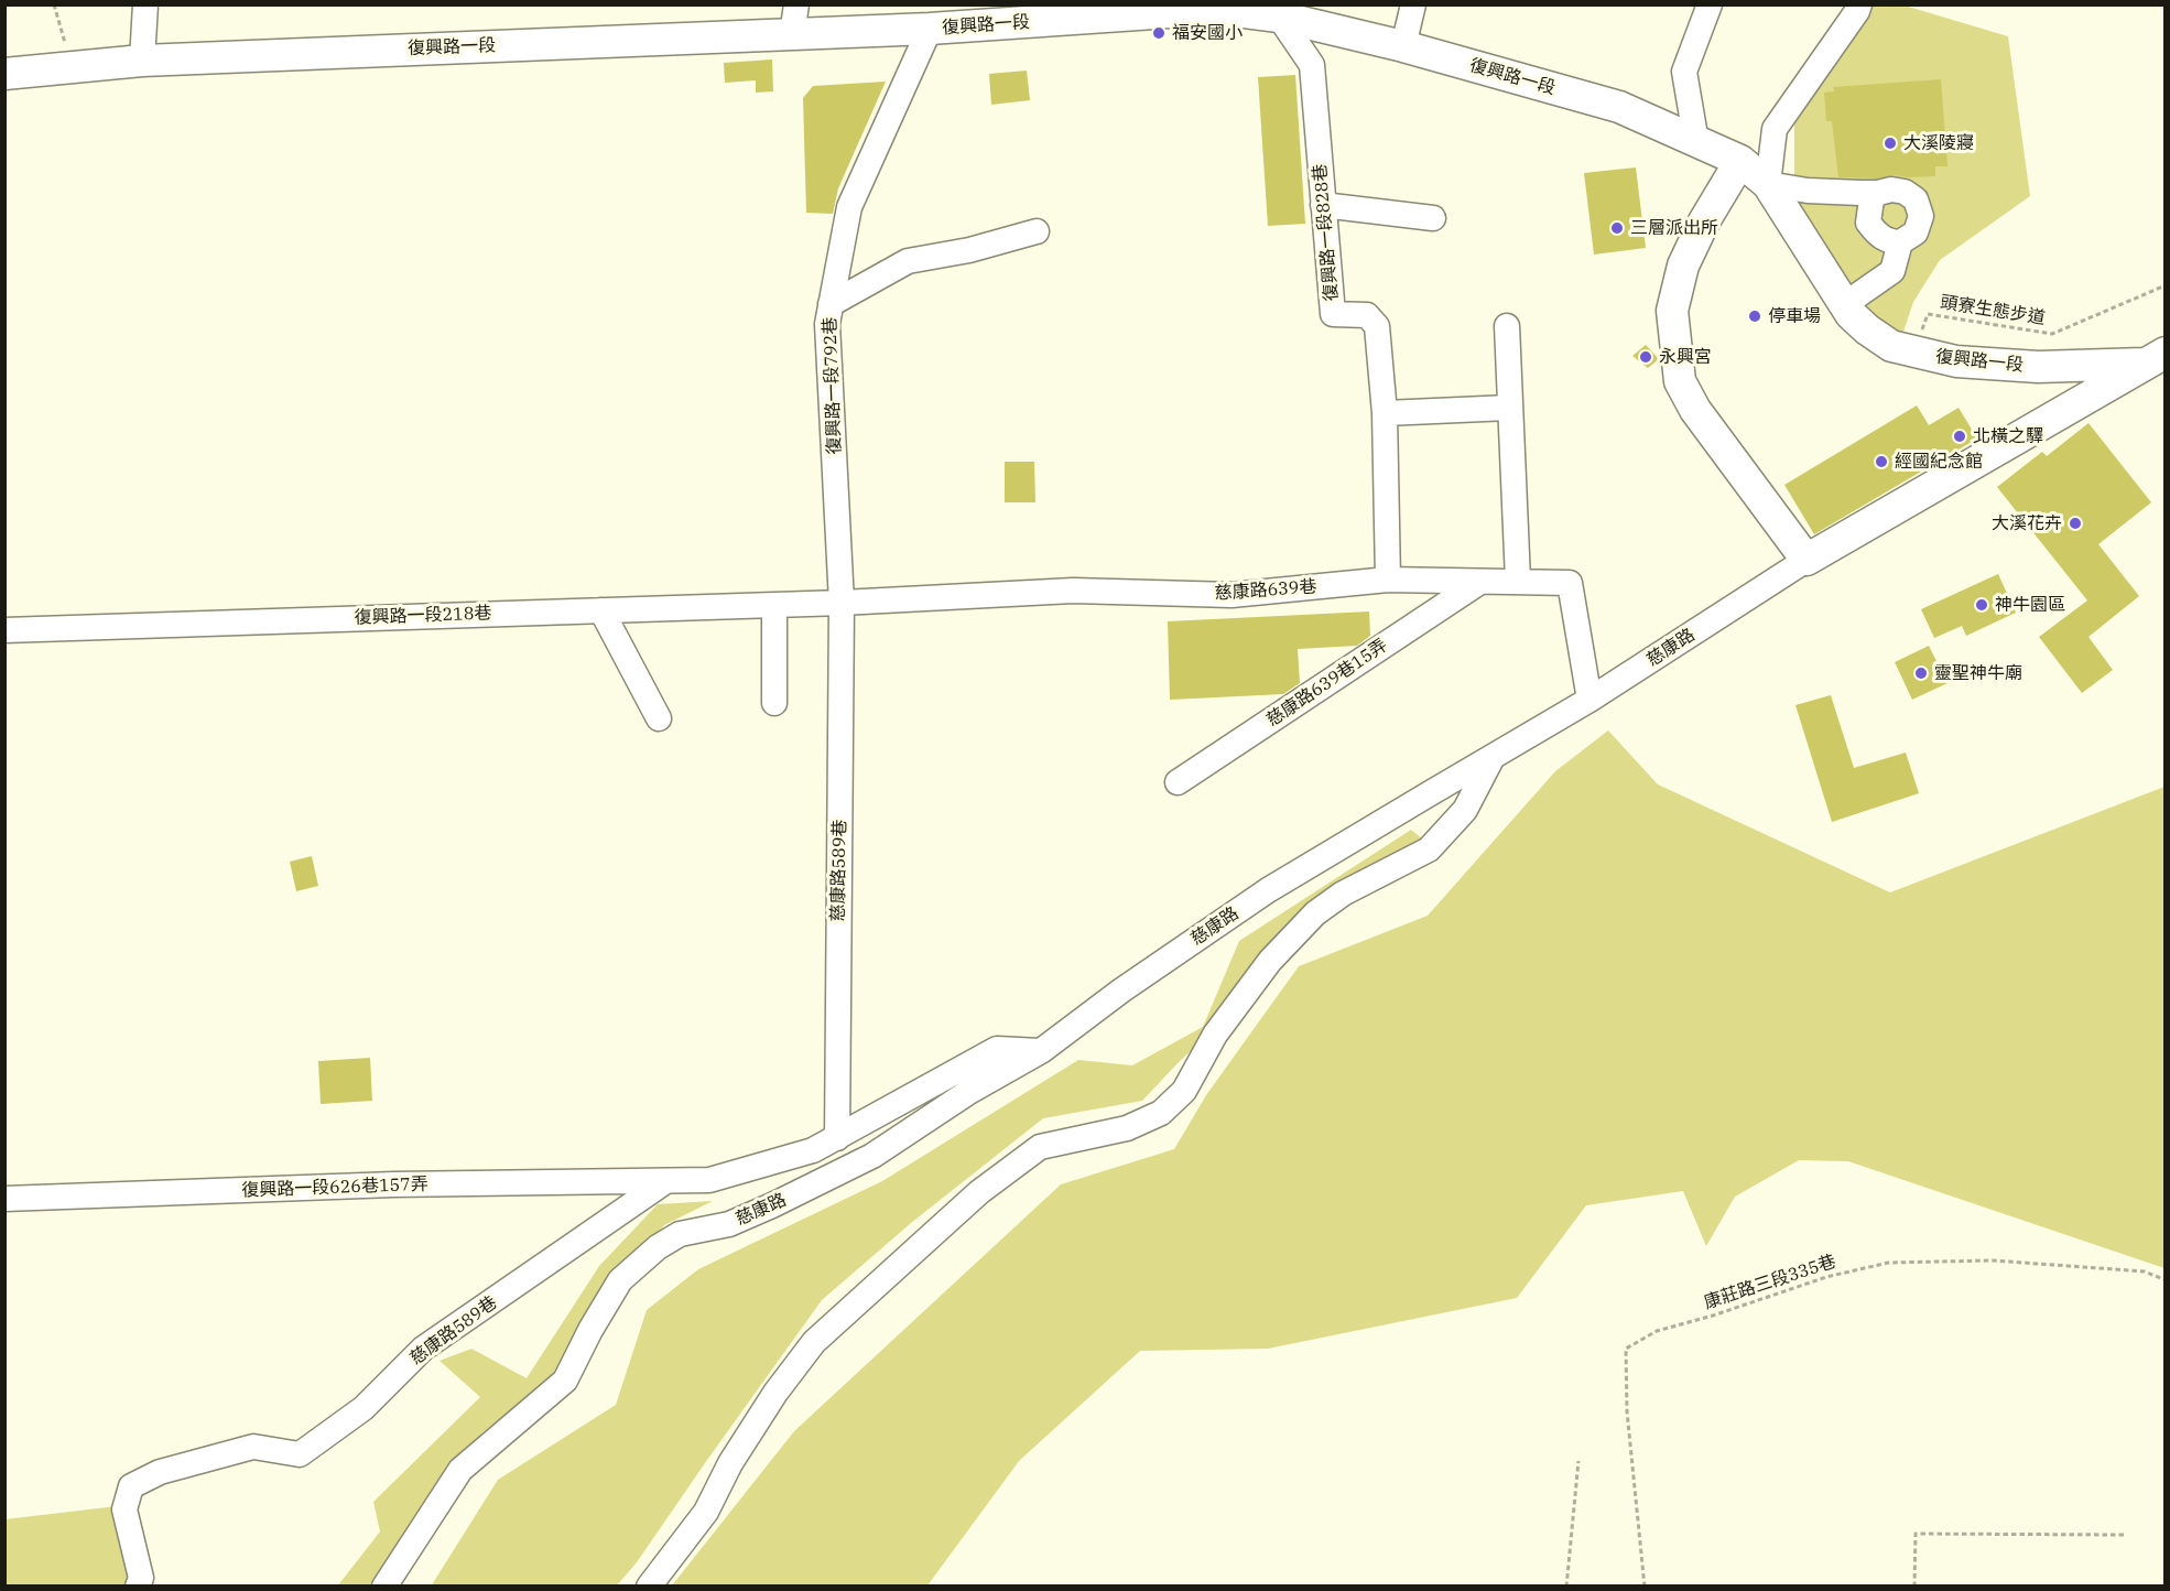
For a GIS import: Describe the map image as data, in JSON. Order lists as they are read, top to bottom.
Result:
{
  "streets": {
    "main road": ["復興路一段", "慈康路"],
    "street": [
      "復興路一段828巷",
      "復興路一段792巷",
      "慈康路639巷",
      "復興路一段218巷",
      "慈康路639巷15弄",
      "慈康路589巷",
      "復興路一段626巷157弄"
    ],
    "path": ["頭寮生態步道", "康莊路三段335巷"]
  },
  "crossings": [
    ["復興路一段", "復興路一段828巷"],
    ["復興路一段", "頭寮生態步道"],
    ["復興路一段", "復興路一段792巷"],
    ["復興路一段", "慈康路"],
    ["復興路一段828巷", "慈康路639巷"],
    ["復興路一段792巷", "慈康路639巷"],
    ["復興路一段792巷", "復興路一段218巷"],
    ["復興路一段792巷", "慈康路589巷"],
    ["慈康路639巷", "復興路一段218巷"],
    ["慈康路639巷", "慈康路"],
    ["慈康路639巷", "慈康路639巷15弄"],
    ["慈康路639巷", "慈康路589巷"],
    ["復興路一段218巷", "慈康路589巷"],
    ["慈康路589巷", "復興路一段626巷157弄"]
  ],
  "places": [
    "福安國小",
    "大溪陵寢",
    "三層派出所",
    "停車場",
    "永興宮",
    "北橫之驛",
    "經國紀念館",
    "大溪花卉",
    "神牛園區",
    "靈聖神牛廟"
  ]
}
